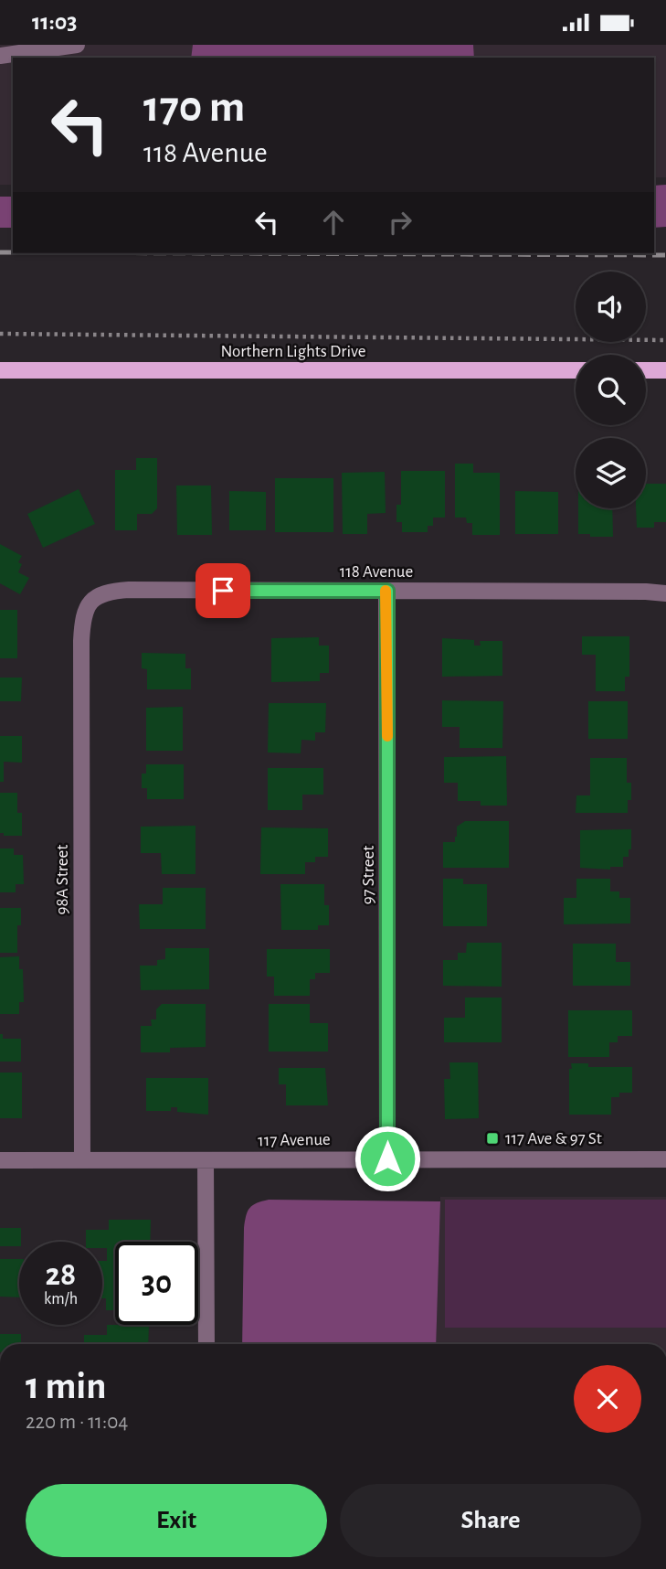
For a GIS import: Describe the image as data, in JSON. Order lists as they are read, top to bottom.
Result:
{
  "streets": {
    "main road": ["Northern Lights Drive"],
    "street": [
      "118 Avenue",
      "97 Street",
      "98A Street",
      "117 Avenue"
    ]
  },
  "crossings": [
    ["118 Avenue", "97 Street"],
    ["118 Avenue", "98A Street"],
    ["97 Street", "117 Avenue"],
    ["98A Street", "117 Avenue"]
  ],
  "places": {
    "transit": ["117 Ave & 97 St"]
  },
  "page": {
    "status": "11:03",
    "turn": ["170 m", "118 Avenue"],
    "speed": "28 km/h",
    "limit": "30",
    "heading": ["1 min", "220 m · 11:04"],
    "buttons": ["Exit", "Share"]
  }
}
